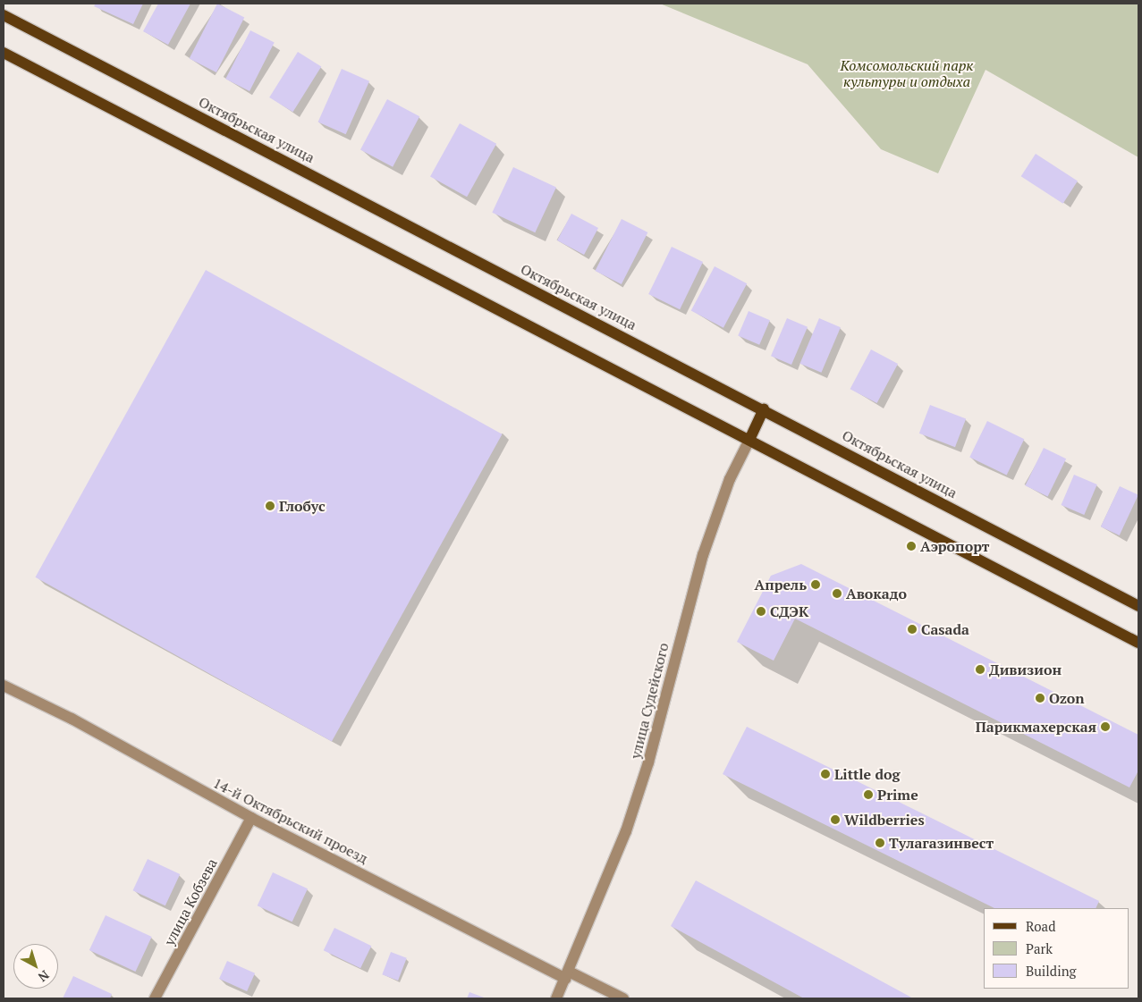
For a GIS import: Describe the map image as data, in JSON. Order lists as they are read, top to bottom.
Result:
{
  "streets": {
    "main road": ["Октябрьская улица", "улица Судейского"],
    "street": ["14-й Октябрьский проезд", "улица Кобзева"]
  },
  "crossings": [
    ["Октябрьская улица", "улица Судейского"],
    ["улица Судейского", "14-й Октябрьский проезд"],
    ["14-й Октябрьский проезд", "улица Кобзева"]
  ],
  "parks": ["Комсомольский парк культуры и отдыха"],
  "places": [
    "Глобус",
    "Аэропорт",
    "Апрель",
    "Авокадо",
    "СДЭК",
    "Casada",
    "Дивизион",
    "Ozon",
    "Парикмахерская",
    "Little dog",
    "Prime",
    "Wildberries",
    "Тулагазинвест"
  ],
  "legend": ["Road", "Park", "Building"],
  "north": "bottom right"
}
